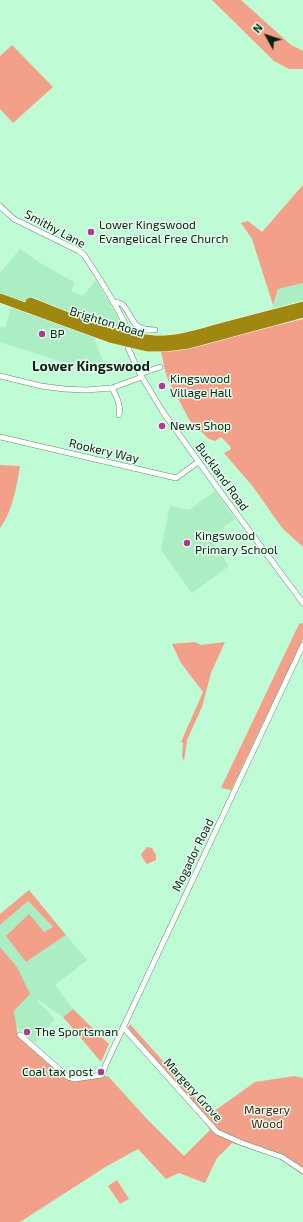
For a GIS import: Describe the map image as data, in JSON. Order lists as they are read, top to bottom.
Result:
{
  "streets": {
    "highway": ["Brighton Road"],
    "street": [
      "Smithy Lane",
      "Rookery Way",
      "Buckland Road",
      "Mogador Road",
      "Margery Grove"
    ]
  },
  "crossings": [
    ["Smithy Lane", "Brighton Road"],
    ["Smithy Lane", "Buckland Road"],
    ["Brighton Road", "Buckland Road"],
    ["Rookery Way", "Buckland Road"],
    ["Mogador Road", "Margery Grove"]
  ],
  "districts": ["Lower Kingswood"],
  "parks": ["Margery Wood"],
  "places": [
    "Lower Kingswood Evangelical Free Church",
    "BP",
    "Kingswood Village Hall",
    "News Shop",
    "Kingswood Primary School",
    "The Sportsman",
    "Coal tax post"
  ],
  "north": "top left"
}
